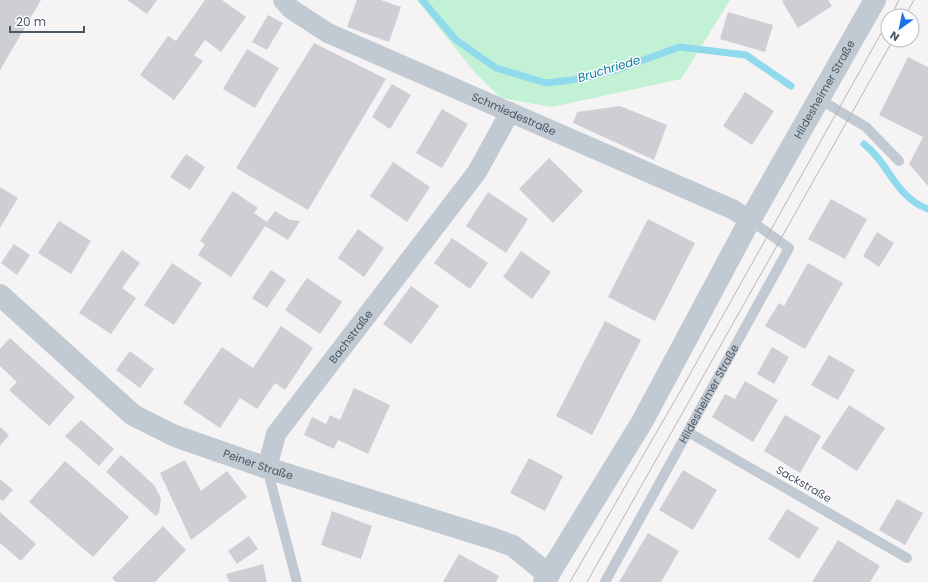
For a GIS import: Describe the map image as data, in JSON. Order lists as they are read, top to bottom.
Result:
{
  "streets": {
    "street": [
      "Hildesheimer Straße",
      "Schmiedestraße",
      "Bachstraße",
      "Peiner Straße"
    ],
    "lane": ["Sackstraße"]
  },
  "crossings": [
    ["Hildesheimer Straße", "Schmiedestraße"],
    ["Hildesheimer Straße", "Peiner Straße"],
    ["Hildesheimer Straße", "Sackstraße"],
    ["Schmiedestraße", "Bachstraße"],
    ["Bachstraße", "Peiner Straße"]
  ],
  "water": ["Bruchriede"],
  "scale_bar": "20 m",
  "north": "bottom left"
}
